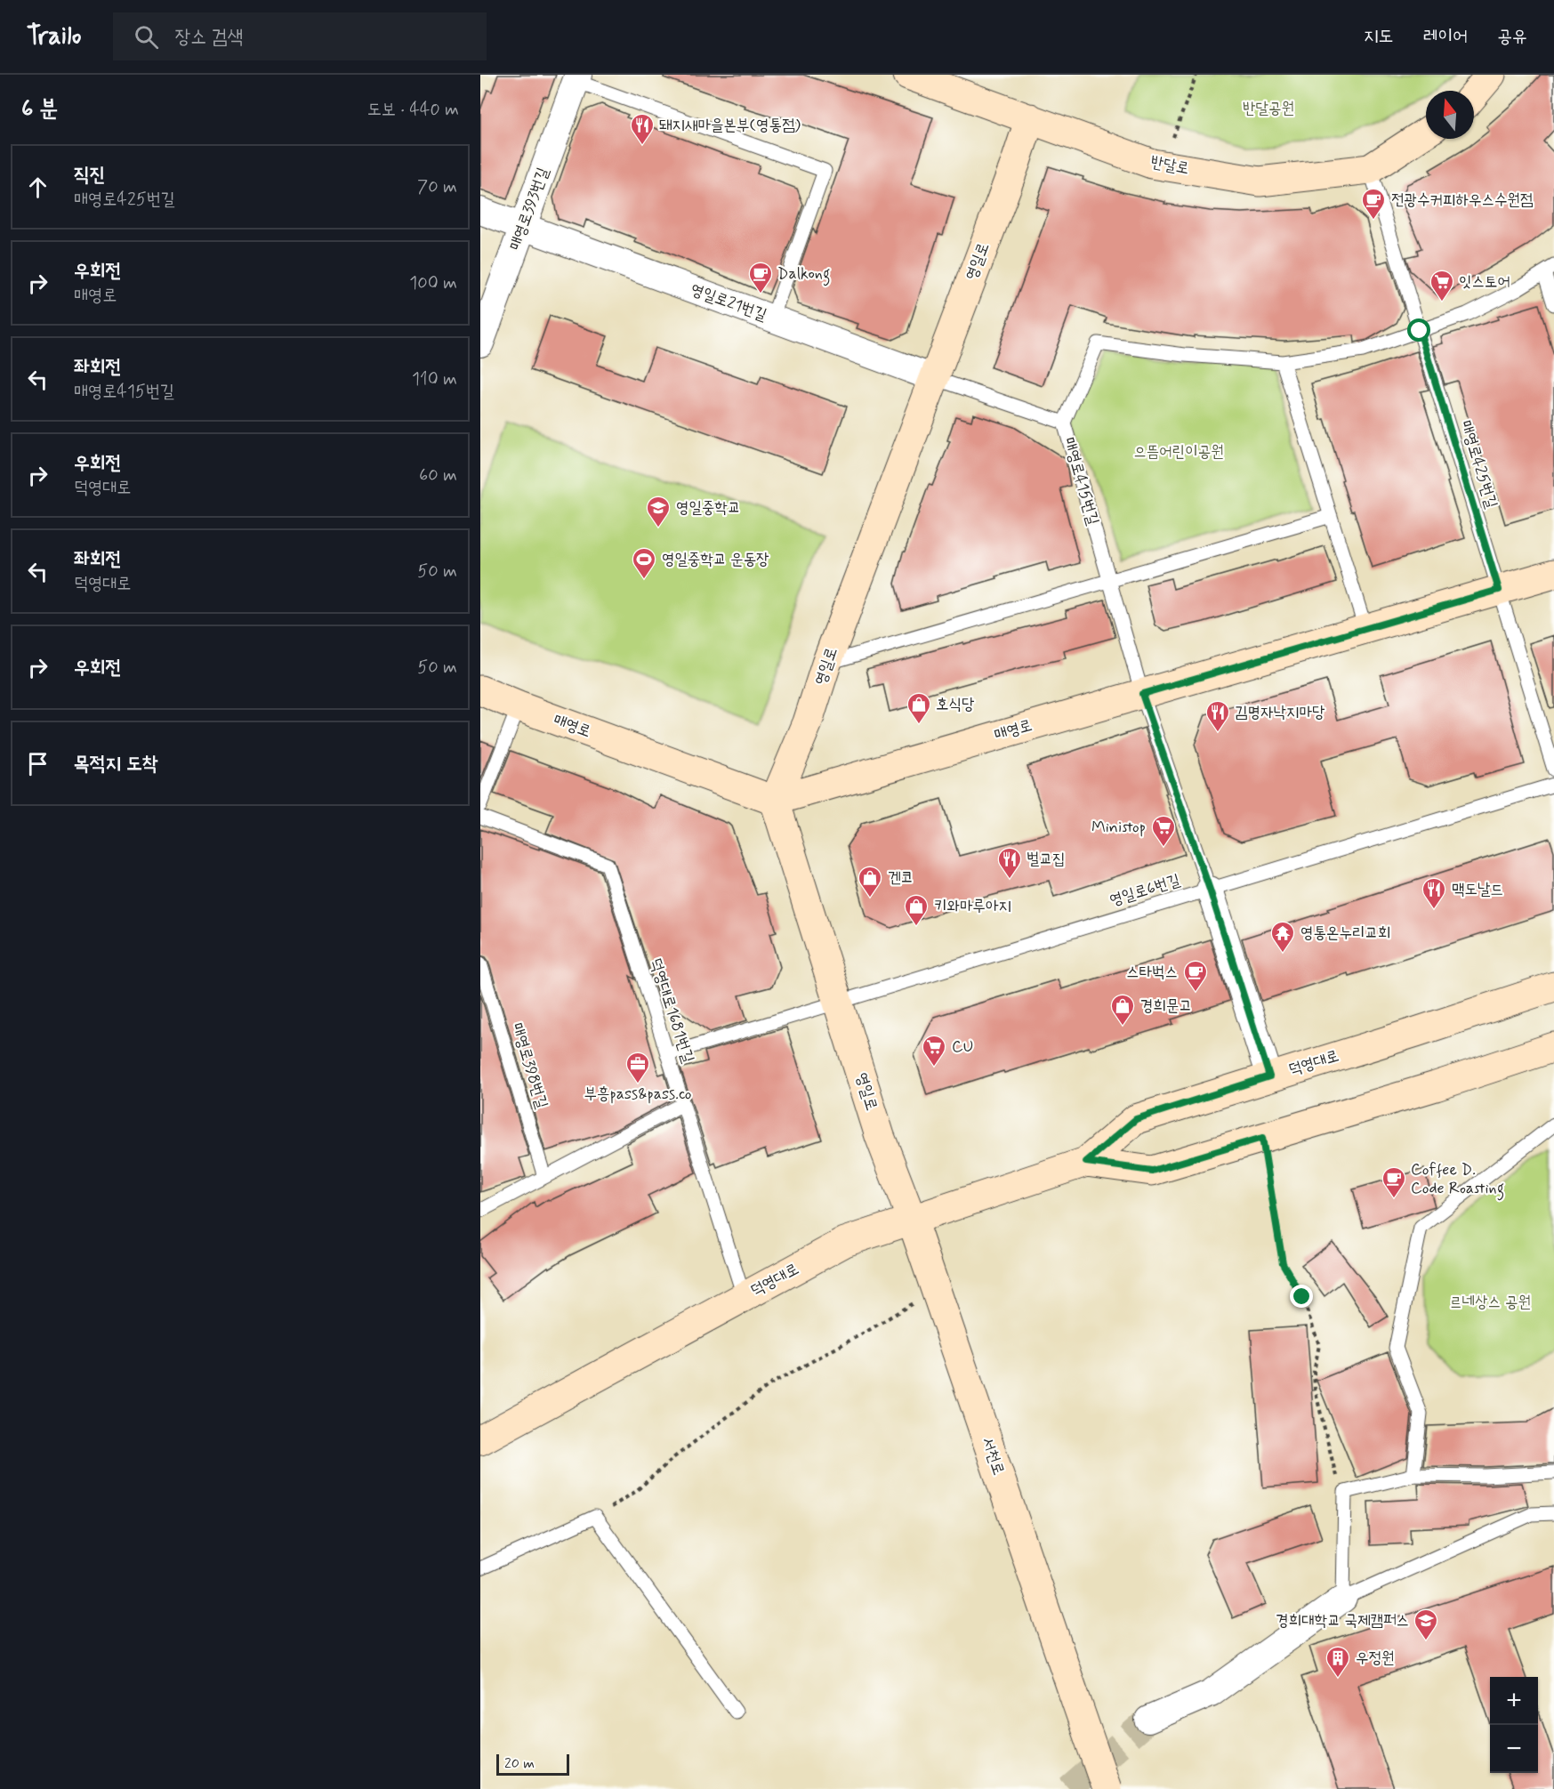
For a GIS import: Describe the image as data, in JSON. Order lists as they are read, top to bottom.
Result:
{
  "streets": {
    "street": [
      "반달로",
      "매영로393번길",
      "영일로",
      "영일로21번길",
      "매영로415번길",
      "매영로",
      "덕영대로",
      "서천로"
    ],
    "lane": [
      "매영로425번길",
      "영일로6번길",
      "덕영대로1681번길",
      "매영로398번길"
    ]
  },
  "crossings": [
    ["반달로", "영일로"],
    ["반달로", "매영로425번길"],
    ["매영로393번길", "영일로21번길"],
    ["영일로", "영일로21번길"],
    ["영일로", "매영로"],
    ["영일로", "영일로6번길"],
    ["영일로", "덕영대로"],
    ["영일로", "서천로"],
    ["매영로425번길", "매영로415번길"],
    ["매영로425번길", "매영로"],
    ["매영로415번길", "매영로"],
    ["매영로415번길", "영일로6번길"],
    ["매영로415번길", "덕영대로"],
    ["영일로6번길", "덕영대로1681번길"],
    ["덕영대로1681번길", "덕영대로"],
    ["덕영대로", "서천로"]
  ],
  "parks": ["반달공원", "으뜸어린이공원", "르네상스 공원"],
  "places": {
    "restaurant": [
      "돼지새마을본부(영통점)",
      "김명자낙지마당",
      "벌교집",
      "맥도날드"
    ],
    "cafe": [
      "전광수커피하우스수원점",
      "Dalkong",
      "스타벅스",
      "Coffee D. Code Roasting"
    ],
    "supermarket": ["잇스토어", "Ministop", "CU"],
    "school or university": ["영일중학교", "경희대학교 국제캠퍼스"],
    "sports": ["영일중학교 운동장"],
    "shop": [
      "호식당",
      "겐코",
      "키와마루아지",
      "경희문고"
    ],
    "temple": ["영통온누리교회"],
    "office": ["부흥pass&pass.co"],
    "building": ["우정원"]
  },
  "scale_bar": "20 m",
  "north": "top",
  "page": {
    "header": "Trailo",
    "search": "장소 검색",
    "nav": ["지도", "레이어", "공유"],
    "heading": ["6 분", "도보 · 440 m"],
    "list": [
      ["직진", "매영로425번길", "70 m"],
      ["우회전", "매영로", "100 m"],
      ["좌회전", "매영로415번길", "110 m"],
      ["우회전", "덕영대로", "60 m"],
      ["좌회전", "덕영대로", "50 m"],
      ["우회전", "50 m"],
      "목적지 도착"
    ],
    "map_buttons": ["+", "−"],
    "scale": "20 m"
  }
}
